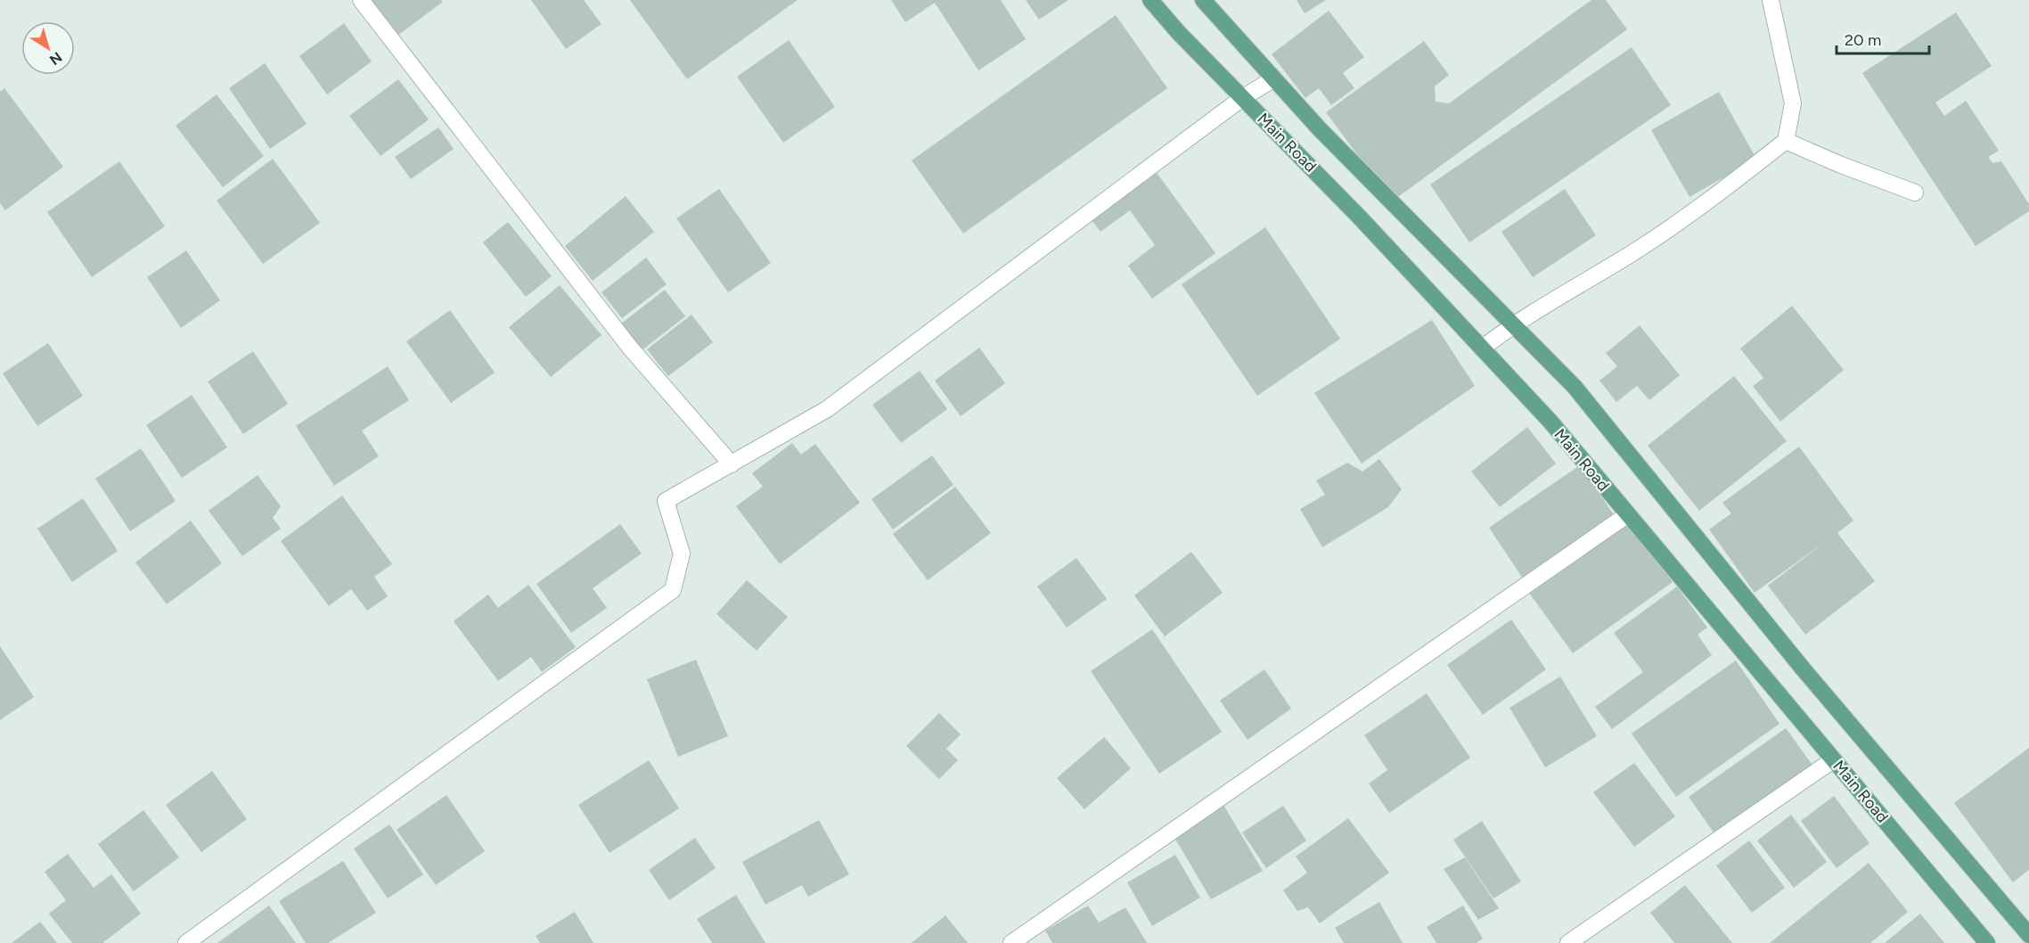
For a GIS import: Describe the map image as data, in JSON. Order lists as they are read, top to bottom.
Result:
{
  "streets": {
    "main road": ["Main Road"]
  },
  "scale_bar": "20 m",
  "north": "bottom right"
}
